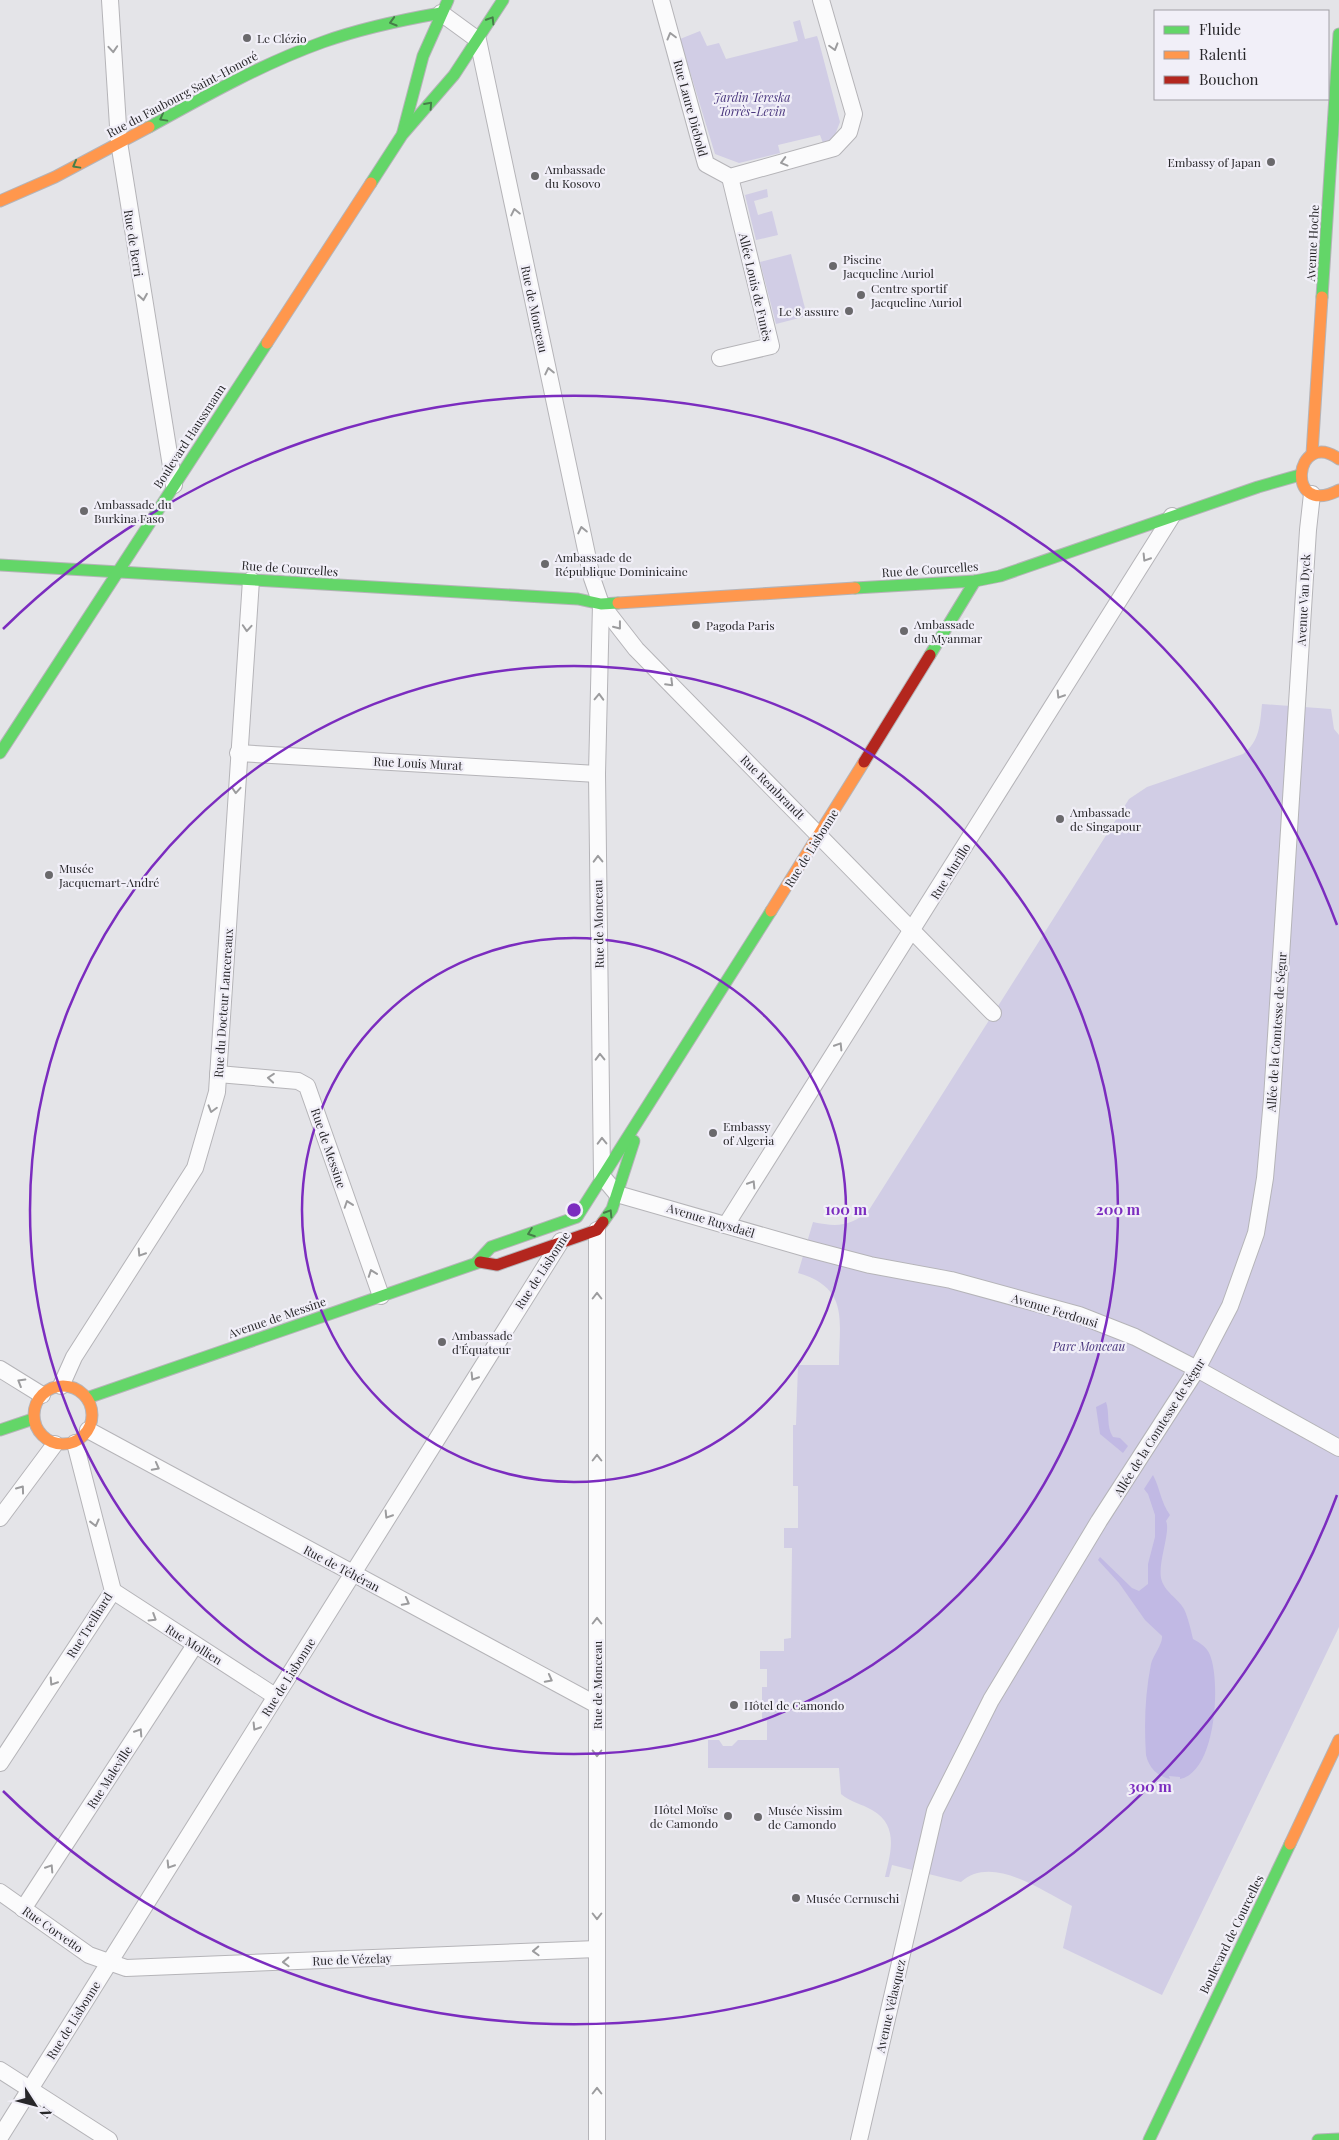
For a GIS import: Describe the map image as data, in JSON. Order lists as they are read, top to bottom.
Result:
{
  "streets": {
    "street": [
      "Rue du Faubourg Saint-Honoré",
      "Rue Laure Diebold",
      "Rue de Berri",
      "Avenue Hoche",
      "Allée Louis de Funès",
      "Rue de Monceau",
      "Boulevard Haussmann",
      "Rue de Courcelles",
      "Avenue Van Dyck",
      "Rue Louis Murat",
      "Rue Rembrandt",
      "Rue de Lisbonne",
      "Rue Murillo",
      "Rue du Docteur Lancereaux",
      "Allée de la Comtesse de Ségur",
      "Rue de Messine",
      "Avenue Ruysdaël",
      "Avenue Ferdousi",
      "Avenue de Messine",
      "Rue de Téhéran",
      "Rue Treilhard",
      "Rue Mollien",
      "Rue Maleville",
      "Rue Corvetto",
      "Boulevard de Courcelles",
      "Rue de Vézelay",
      "Avenue Vélasquez"
    ]
  },
  "crossings": [
    ["Rue du Faubourg Saint-Honoré", "Rue de Berri"],
    ["Rue du Faubourg Saint-Honoré", "Boulevard Haussmann"],
    ["Rue Laure Diebold", "Allée Louis de Funès"],
    ["Rue de Berri", "Boulevard Haussmann"],
    ["Rue de Monceau", "Boulevard Haussmann"],
    ["Rue de Monceau", "Rue de Courcelles"],
    ["Rue de Monceau", "Rue Louis Murat"],
    ["Rue de Monceau", "Rue Rembrandt"],
    ["Rue de Monceau", "Rue de Lisbonne"],
    ["Rue de Monceau", "Avenue de Messine"],
    ["Rue de Monceau", "Rue de Téhéran"],
    ["Rue de Monceau", "Rue de Vézelay"],
    ["Boulevard Haussmann", "Rue de Courcelles"],
    ["Rue de Courcelles", "Rue Rembrandt"],
    ["Rue de Courcelles", "Rue de Lisbonne"],
    ["Rue de Courcelles", "Rue Murillo"],
    ["Rue de Courcelles", "Rue du Docteur Lancereaux"],
    ["Avenue Van Dyck", "Allée de la Comtesse de Ségur"],
    ["Rue Louis Murat", "Rue du Docteur Lancereaux"],
    ["Rue Rembrandt", "Rue de Lisbonne"],
    ["Rue Rembrandt", "Rue Murillo"],
    ["Rue de Lisbonne", "Avenue Ruysdaël"],
    ["Rue de Lisbonne", "Avenue de Messine"],
    ["Rue de Lisbonne", "Rue de Téhéran"],
    ["Rue de Lisbonne", "Rue Mollien"],
    ["Rue de Lisbonne", "Rue Corvetto"],
    ["Rue de Lisbonne", "Rue de Vézelay"],
    ["Rue Murillo", "Avenue Ruysdaël"],
    ["Rue du Docteur Lancereaux", "Rue de Messine"],
    ["Rue du Docteur Lancereaux", "Avenue de Messine"],
    ["Rue du Docteur Lancereaux", "Rue de Téhéran"],
    ["Rue du Docteur Lancereaux", "Rue Treilhard"],
    ["Allée de la Comtesse de Ségur", "Avenue Ferdousi"],
    ["Allée de la Comtesse de Ségur", "Avenue Vélasquez"],
    ["Rue de Messine", "Avenue de Messine"],
    ["Avenue Ruysdaël", "Avenue Ferdousi"],
    ["Avenue de Messine", "Rue de Téhéran"],
    ["Avenue de Messine", "Rue Treilhard"],
    ["Rue de Téhéran", "Rue Treilhard"],
    ["Rue Treilhard", "Rue Mollien"],
    ["Rue Mollien", "Rue Maleville"],
    ["Rue Maleville", "Rue Corvetto"],
    ["Rue Corvetto", "Rue de Vézelay"]
  ],
  "one_way": [
    "Rue du Faubourg Saint-Honoré",
    "Rue Laure Diebold",
    "Rue de Berri",
    "Rue Rembrandt",
    "Rue du Docteur Lancereaux",
    "Rue de Messine",
    "Rue de Téhéran",
    "Rue Treilhard",
    "Rue Mollien",
    "Rue Maleville",
    "Rue de Vézelay"
  ],
  "parks": ["Jardin Tereska Torrès-Levin", "Parc Monceau"],
  "places": [
    "Le Clézio",
    "Embassy of Japan",
    "Ambassade du Kosovo",
    "Piscine Jacqueline Auriol",
    "Centre sportif Jacqueline Auriol",
    "Le 8 assure",
    "Ambassade du Burkina Faso",
    "Ambassade de République Dominicaine",
    "Pagoda Paris",
    "Ambassade du Myanmar",
    "Ambassade de Singapour",
    "Musée Jacquemart-André",
    "Embassy of Algeria",
    "Ambassade d'Équateur",
    "Hôtel de Camondo",
    "Hôtel Moïse de Camondo",
    "Musée Nissim de Camondo",
    "Musée Cernuschi"
  ],
  "legend": ["Fluide", "Ralenti", "Bouchon"],
  "north": "bottom right",
  "rings": ["100 m", "200 m", "300 m"]
}
